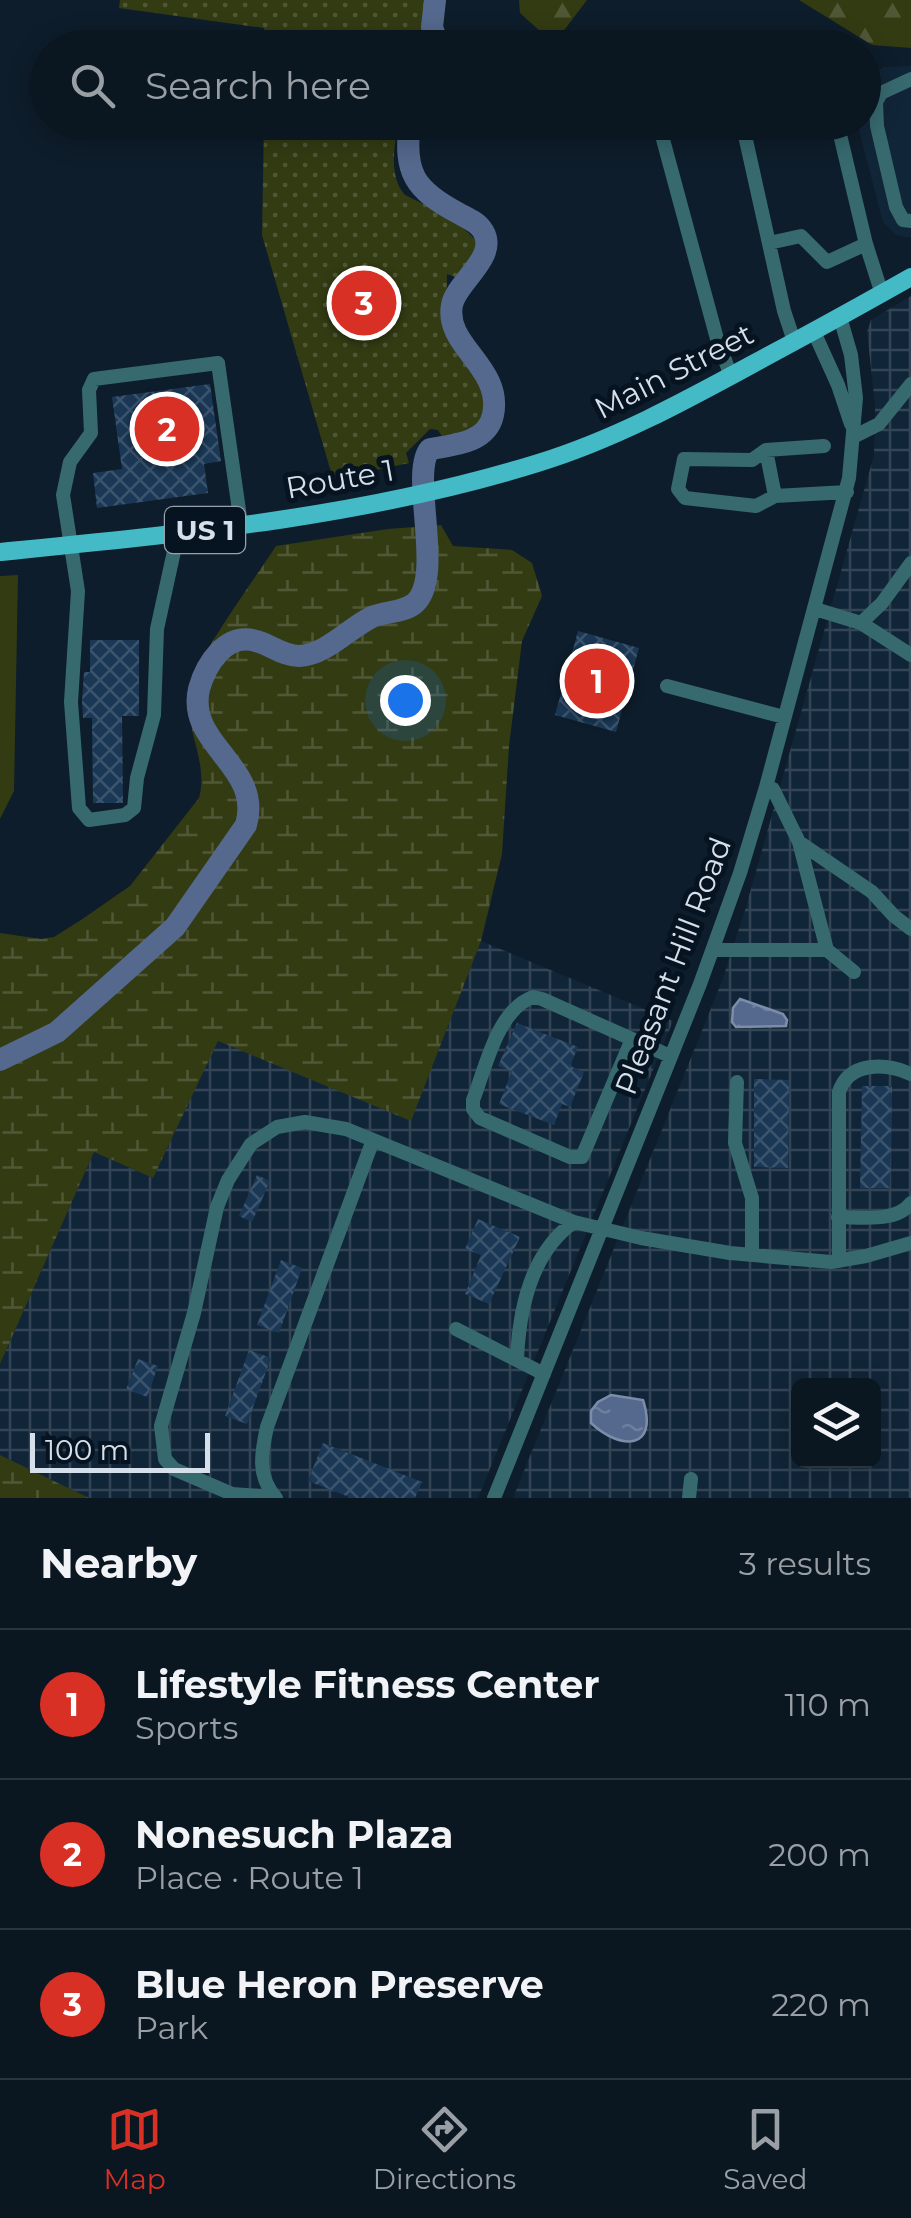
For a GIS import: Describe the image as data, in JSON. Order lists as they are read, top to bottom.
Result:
{
  "streets": {
    "main road": ["Main Street", "Route 1", "US 1"],
    "street": ["Pleasant Hill Road"]
  },
  "crossings": [
    ["Main Street", "Route 1"],
    ["Main Street", "Pleasant Hill Road"]
  ],
  "scale_bar": "100 m",
  "page": {
    "search": "Search here",
    "pins": ["3", "2", "1"],
    "scale": "100 m",
    "heading": ["Nearby", "3 results"],
    "list": [
      {
        "mark": "1",
        "name": "Lifestyle Fitness Center",
        "note": "Sports",
        "value": "110 m"
      },
      {
        "mark": "2",
        "name": "Nonesuch Plaza",
        "note": "Place · Route 1",
        "value": "200 m"
      },
      {
        "mark": "3",
        "name": "Blue Heron Preserve",
        "note": "Park",
        "value": "220 m"
      }
    ],
    "nav": ["Map", "Directions", "Saved"]
  }
}
